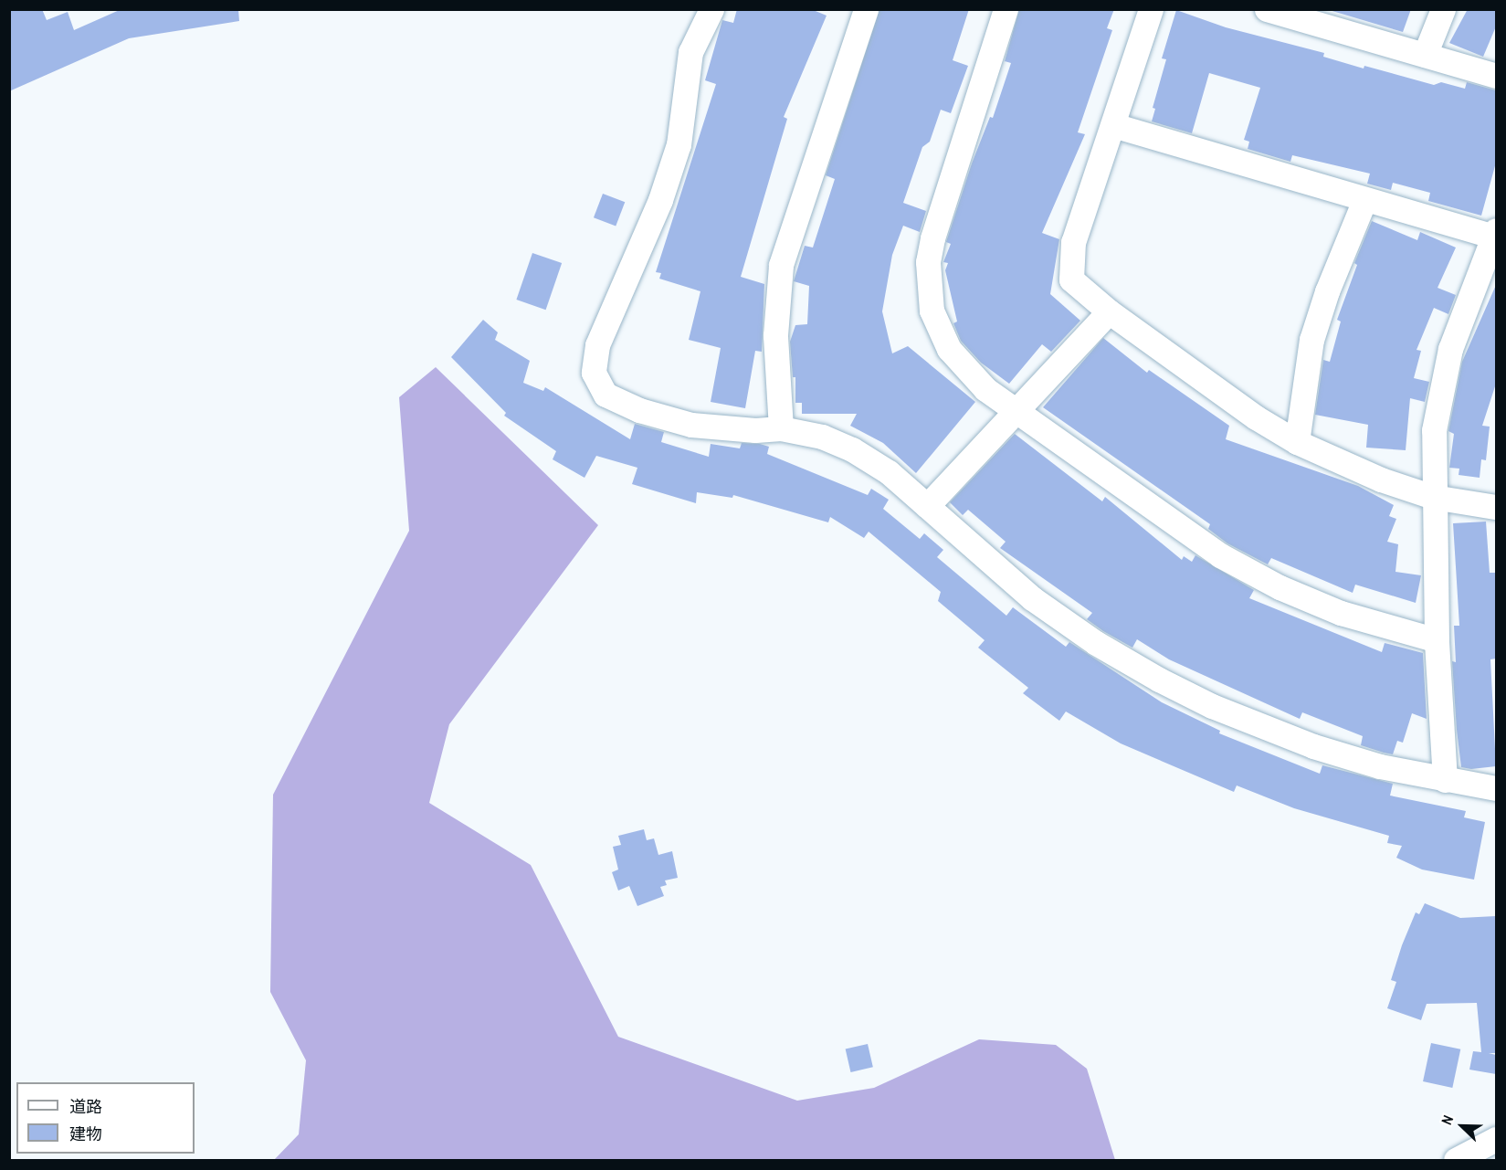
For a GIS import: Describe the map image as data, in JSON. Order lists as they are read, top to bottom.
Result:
{
  "legend": ["道路", "建物"],
  "north": "top left"
}
